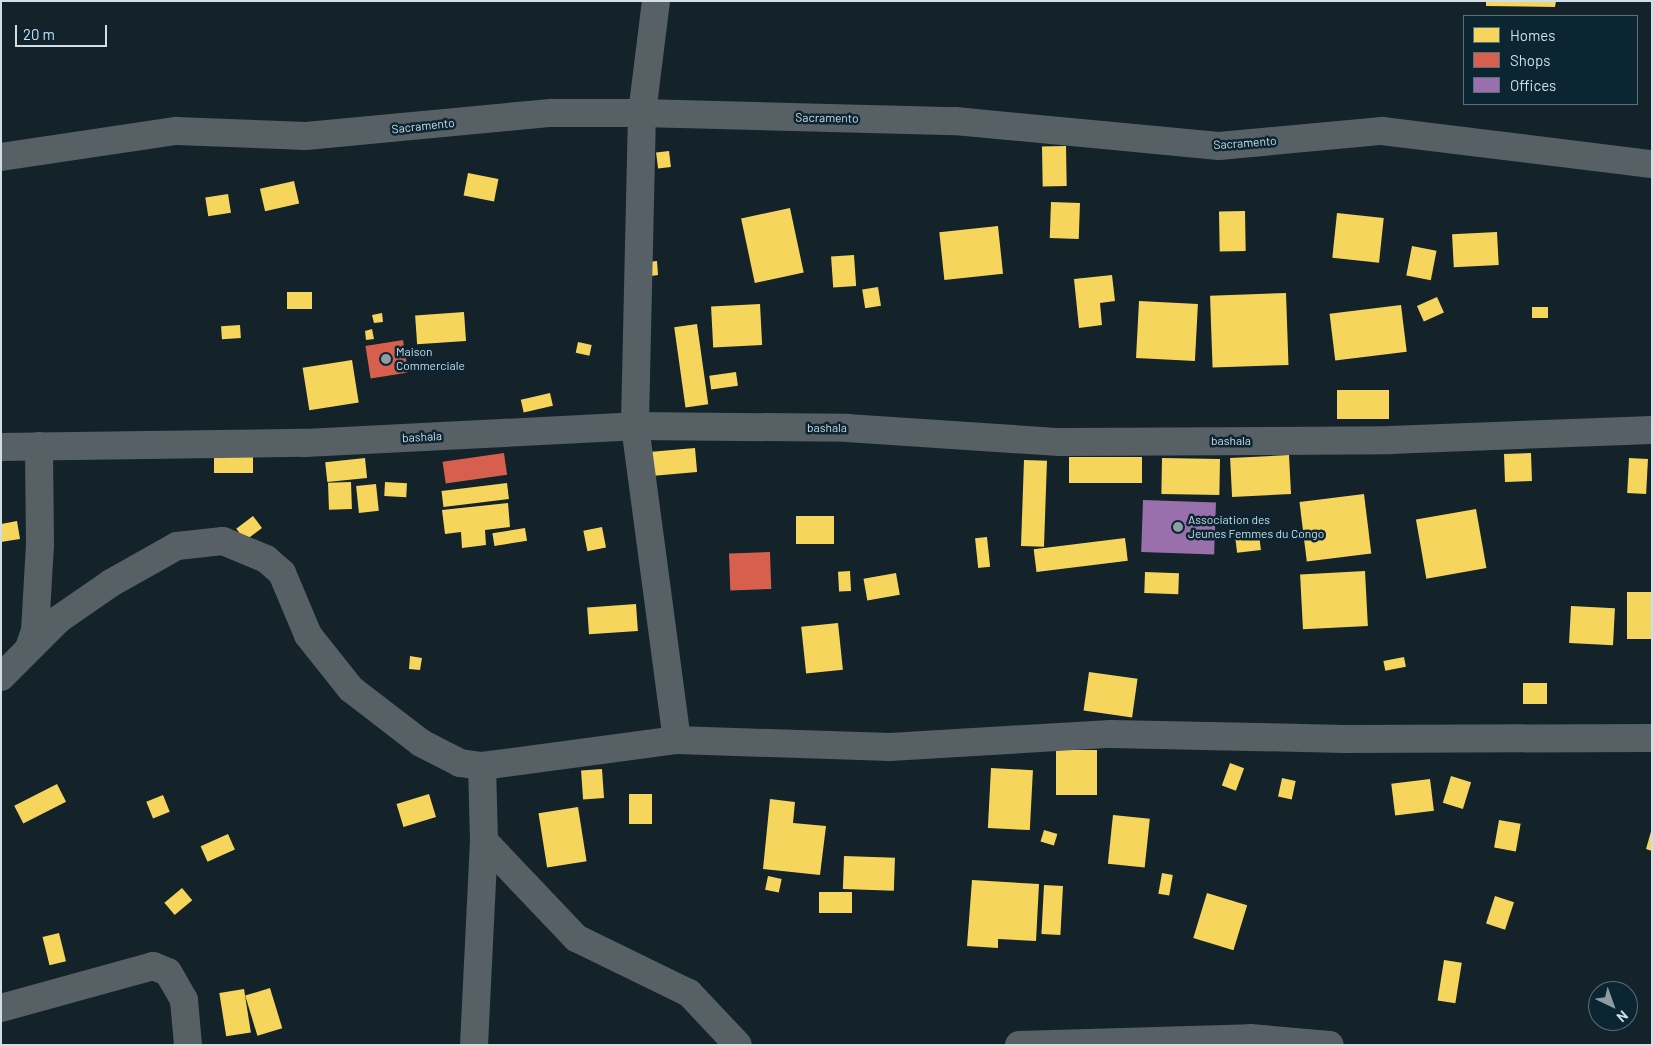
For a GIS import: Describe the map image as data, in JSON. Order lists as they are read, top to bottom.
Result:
{
  "streets": {
    "street": ["Sacramento", "bashala"]
  },
  "places": ["Maison Commerciale", "Association des Jeunes Femmes du Congo"],
  "legend": ["Homes", "Shops", "Offices"],
  "scale_bar": "20 m",
  "north": "bottom right"
}
